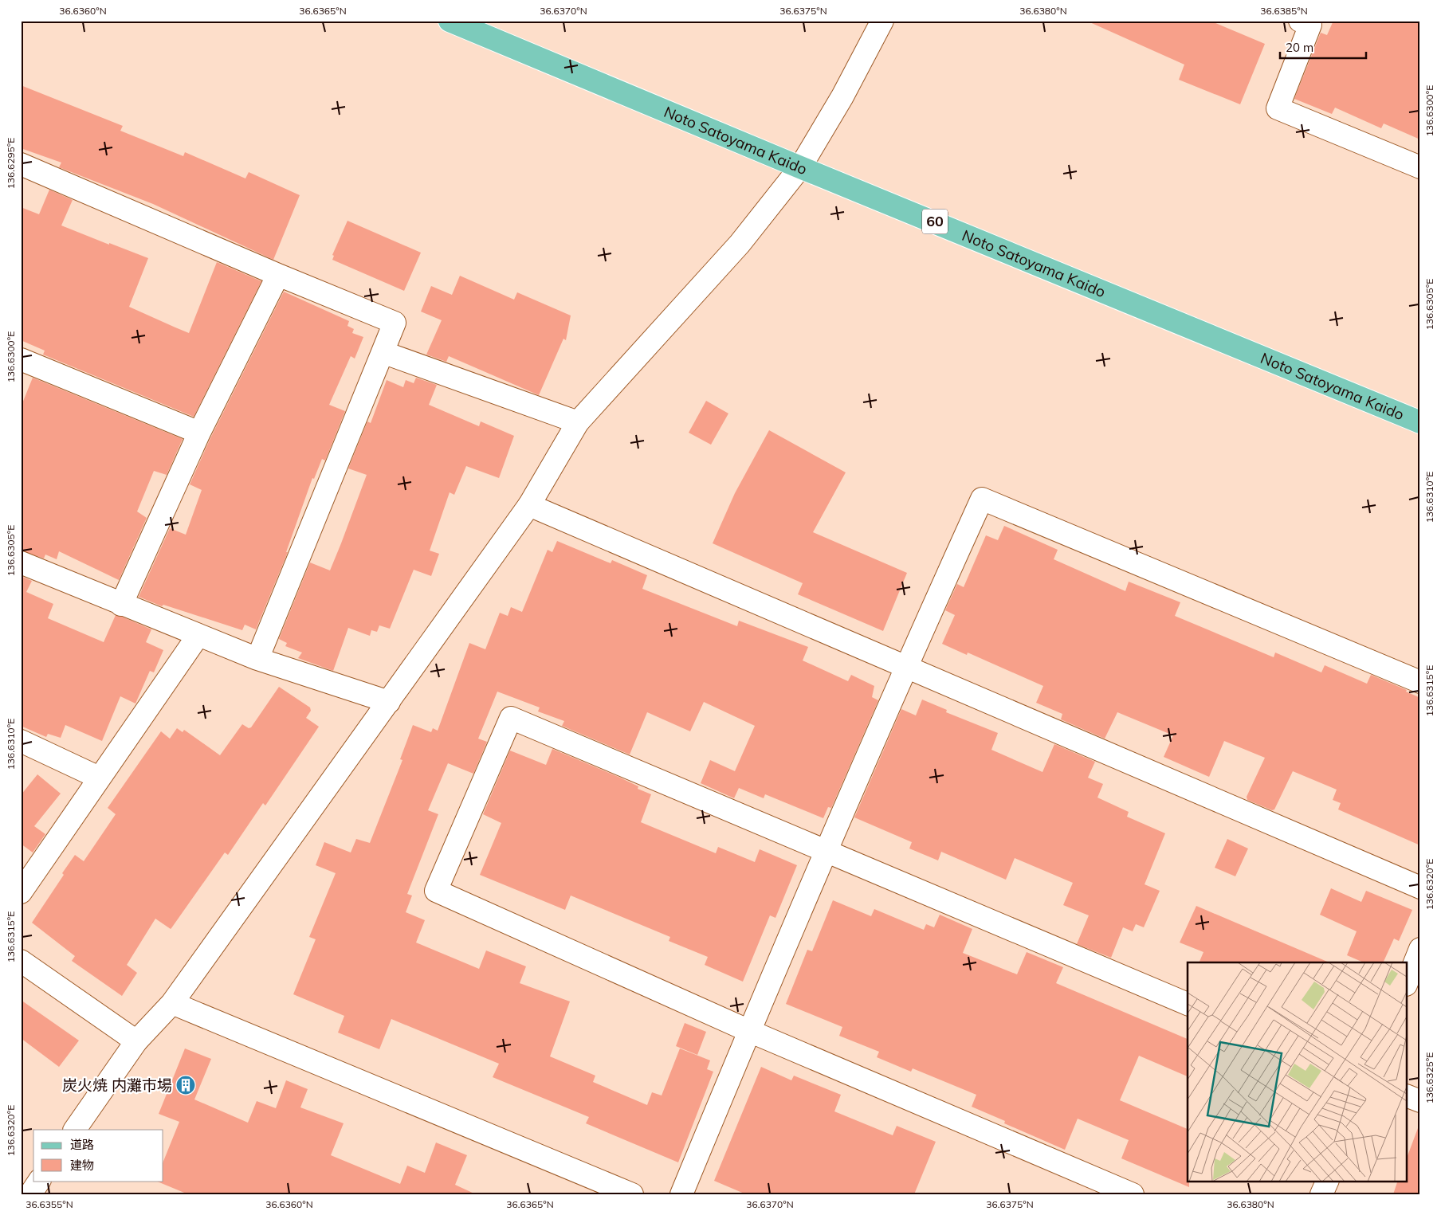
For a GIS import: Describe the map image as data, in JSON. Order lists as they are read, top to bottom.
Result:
{
  "streets": {
    "main road": ["Noto Satoyama Kaido", "60"]
  },
  "places": {
    "building": ["炭火焼 内灘市場"]
  },
  "legend": ["道路", "建物"],
  "scale_bar": "20 m",
  "coordinates": [
    "36.6360°N",
    "36.6365°N",
    "36.6370°N",
    "36.6375°N",
    "36.6380°N",
    "36.6385°N",
    "136.6300°E",
    "136.6295°E",
    "136.6305°E",
    "136.6310°E",
    "136.6315°E",
    "136.6320°E",
    "136.6325°E",
    "36.6355°N"
  ]
}
